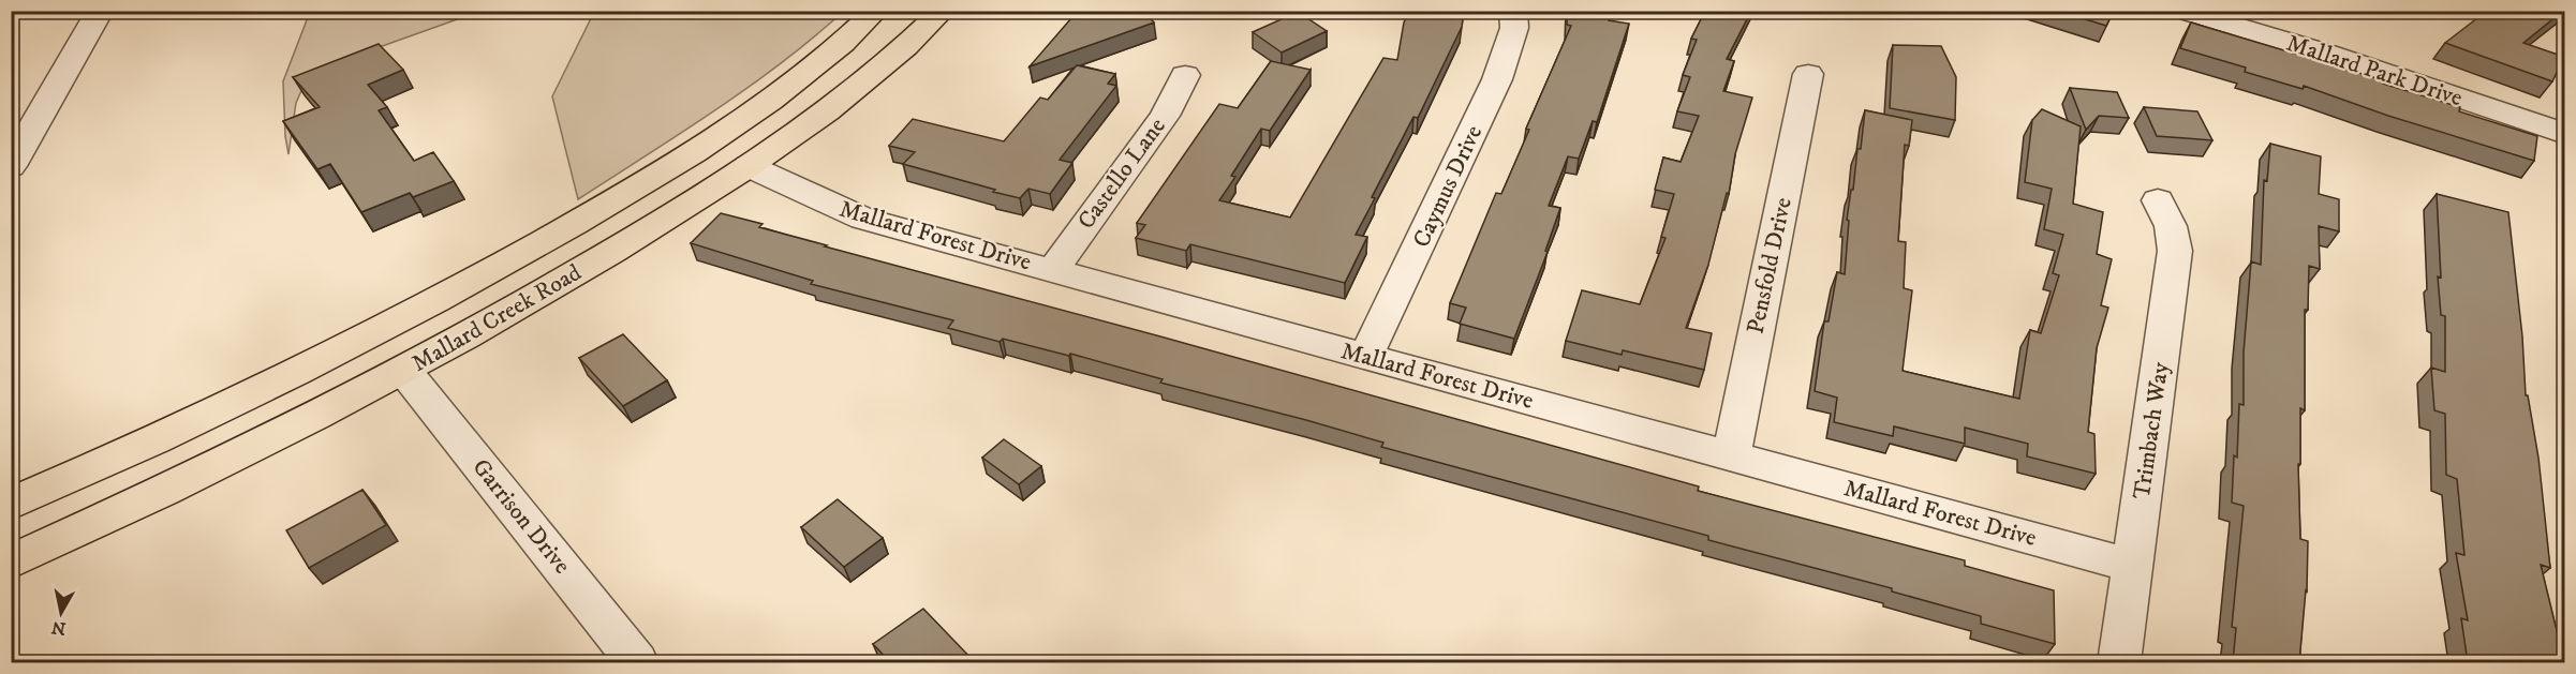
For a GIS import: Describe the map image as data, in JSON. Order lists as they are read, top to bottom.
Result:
{
  "streets": {
    "main road": ["Mallard Creek Road"],
    "street": [
      "Mallard Park Drive",
      "Castello Lane",
      "Caymus Drive",
      "Mallard Forest Drive",
      "Pensfold Drive",
      "Trimbach Way",
      "Garrison Drive"
    ]
  },
  "crossings": [
    ["Castello Lane", "Mallard Forest Drive"],
    ["Caymus Drive", "Mallard Forest Drive"],
    ["Mallard Forest Drive", "Pensfold Drive"],
    ["Mallard Forest Drive", "Mallard Creek Road"],
    ["Mallard Forest Drive", "Trimbach Way"],
    ["Mallard Creek Road", "Garrison Drive"]
  ],
  "north": "bottom"
}
